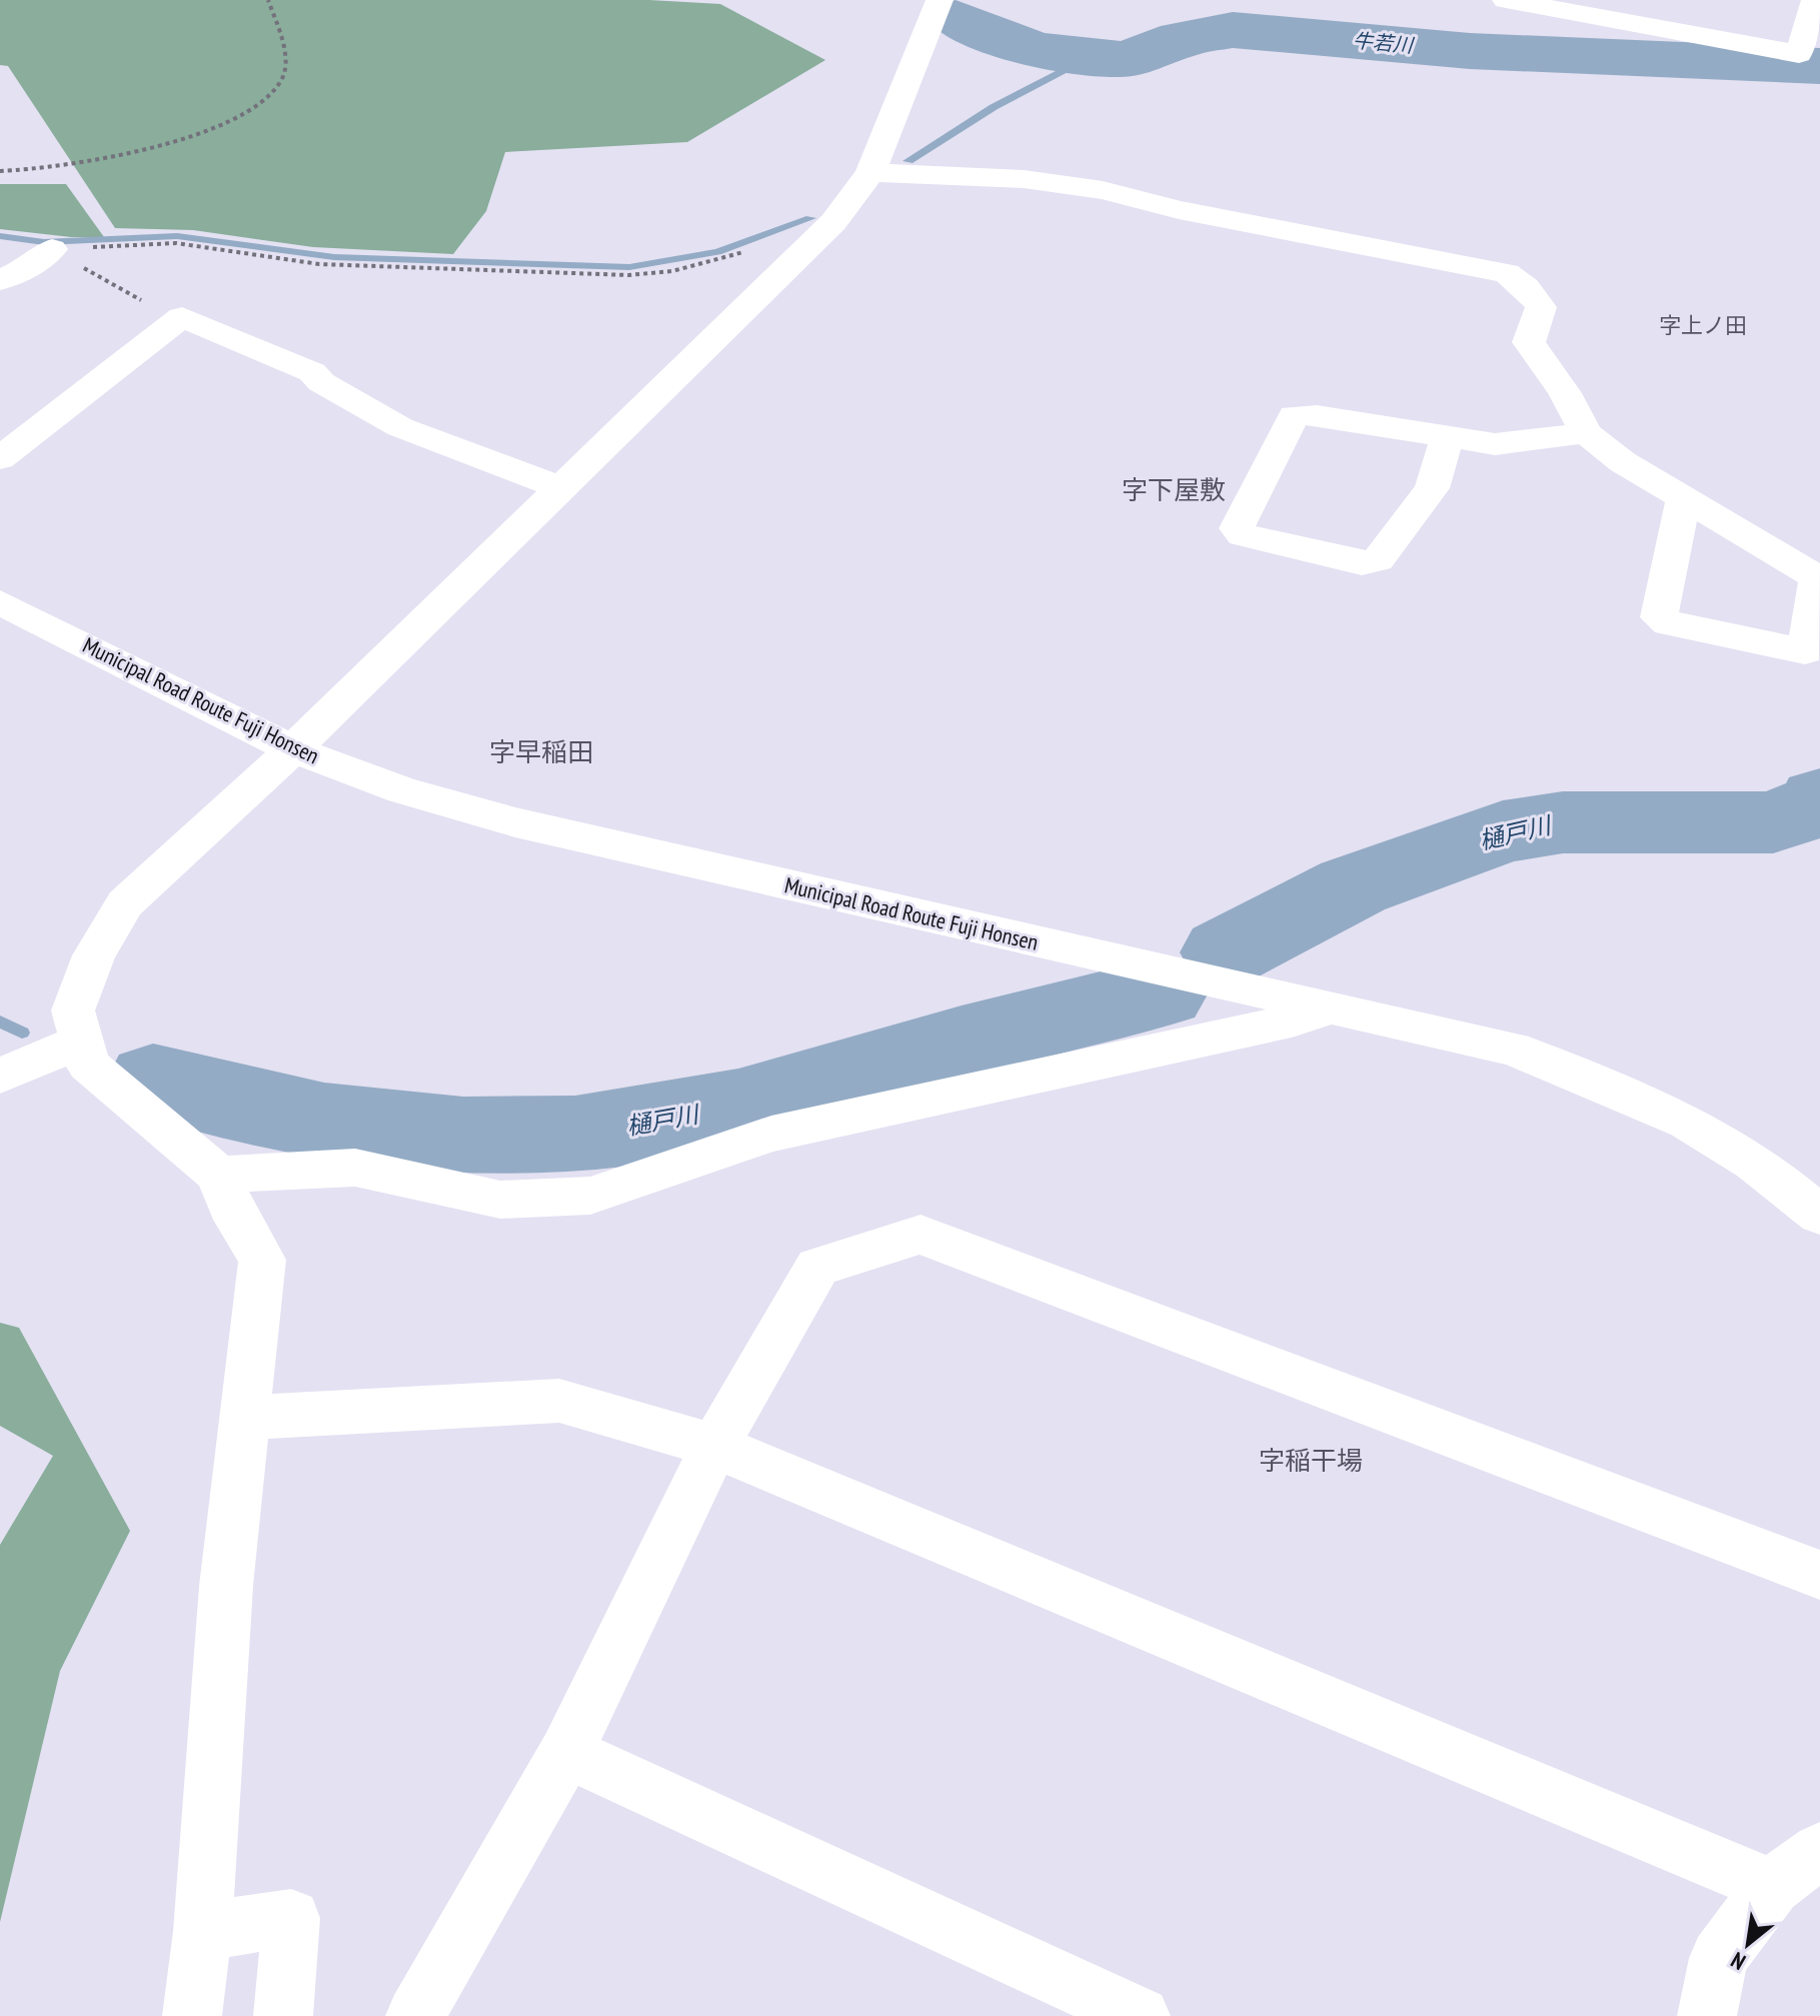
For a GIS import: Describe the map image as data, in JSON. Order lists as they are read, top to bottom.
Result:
{
  "streets": {
    "street": ["Municipal Road Route Fuji Honsen"]
  },
  "districts": [
    "字上ノ田",
    "字下屋敷",
    "字早稲田",
    "字稲干場"
  ],
  "water": ["牛若川", "樋戸川"],
  "north": "bottom left"
}
